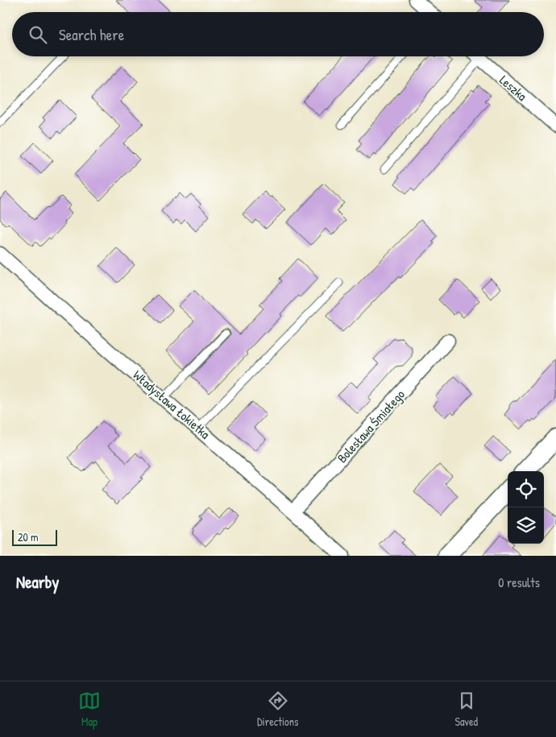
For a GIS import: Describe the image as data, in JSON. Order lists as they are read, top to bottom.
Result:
{
  "streets": {
    "street": ["Leszka", "Władysława Łokietka", "Bolesława Śmiałego"]
  },
  "crossings": [
    ["Władysława Łokietka", "Bolesława Śmiałego"]
  ],
  "scale_bar": "20 m",
  "page": {
    "search": "Search here",
    "scale": "20 m",
    "heading": ["Nearby", "0 results"],
    "nav": ["Map", "Directions", "Saved"]
  }
}
